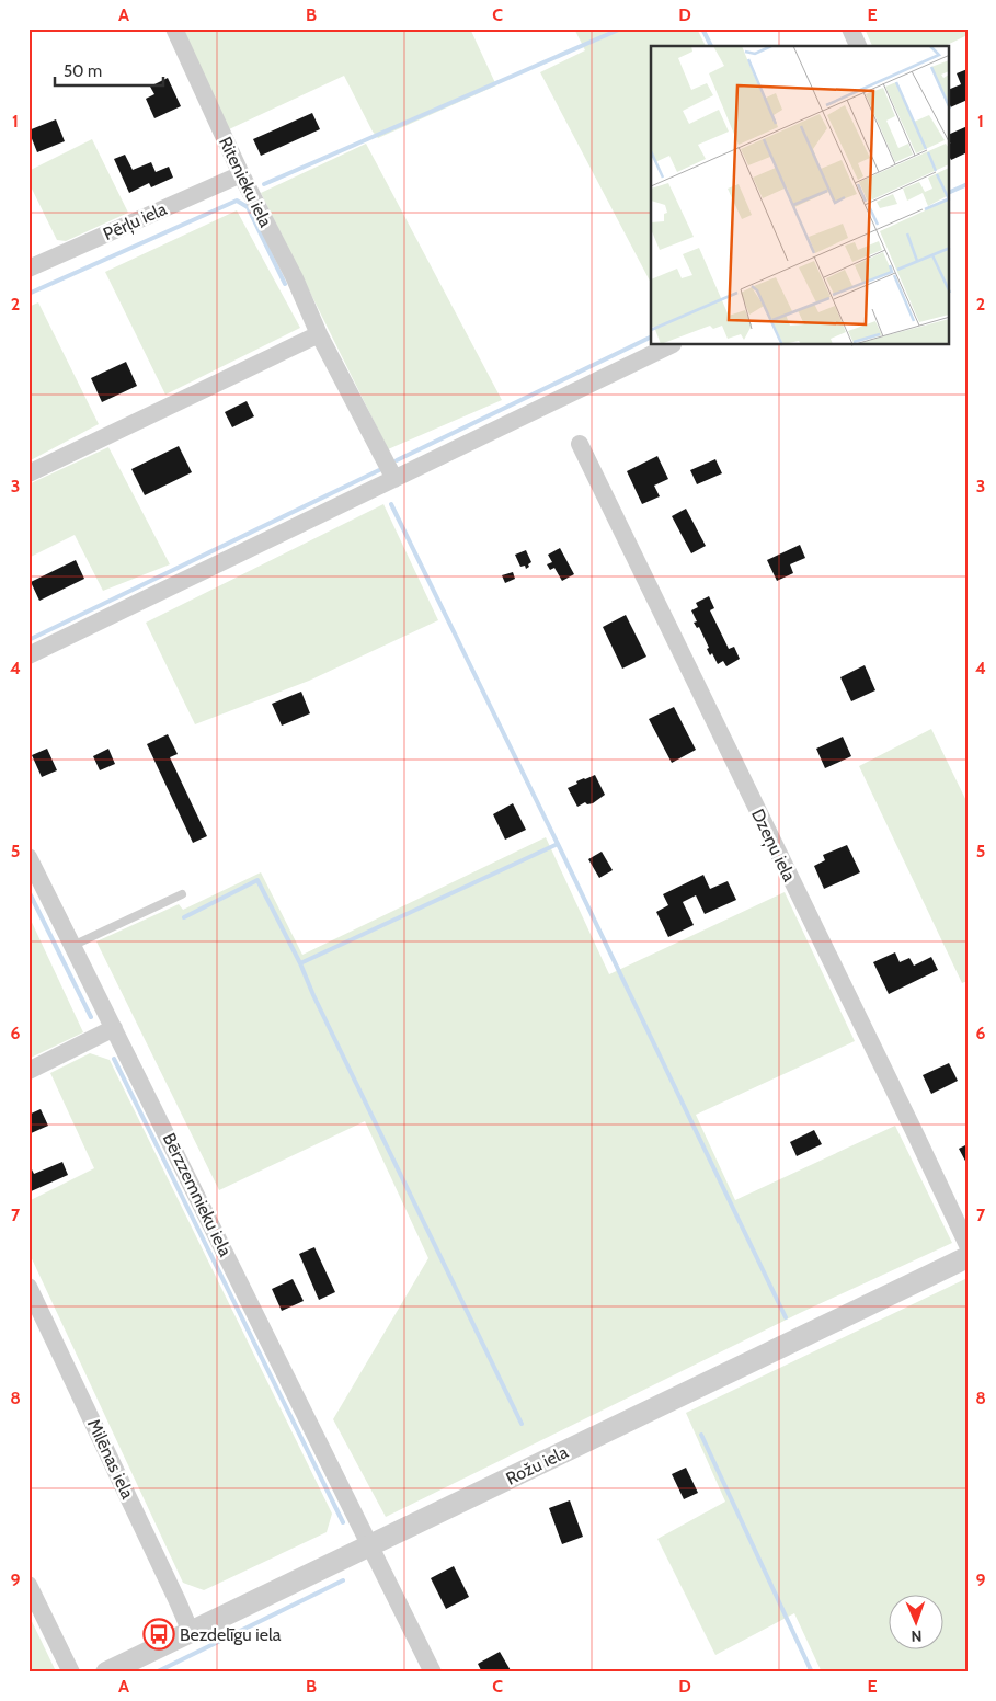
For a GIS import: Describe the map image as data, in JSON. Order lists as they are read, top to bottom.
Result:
{
  "streets": {
    "street": [
      "Ritenieku iela",
      "Pērļu iela",
      "Dzeņu iela",
      "Bērzzemnieku iela",
      "Milēnas iela",
      "Rožu iela"
    ]
  },
  "crossings": [
    ["Ritenieku iela", "Pērļu iela"],
    ["Bērzzemnieku iela", "Rožu iela"],
    ["Milēnas iela", "Rožu iela"]
  ],
  "places": {
    "bus stop": ["Bezdelīgu iela"]
  },
  "scale_bar": "50 m",
  "north": "bottom",
  "grid": {
    "columns": [
      "A",
      "B",
      "C",
      "D",
      "E"
    ],
    "rows": [
      "1",
      "2",
      "3",
      "4",
      "5",
      "6",
      "7",
      "8",
      "9"
    ]
  }
}
